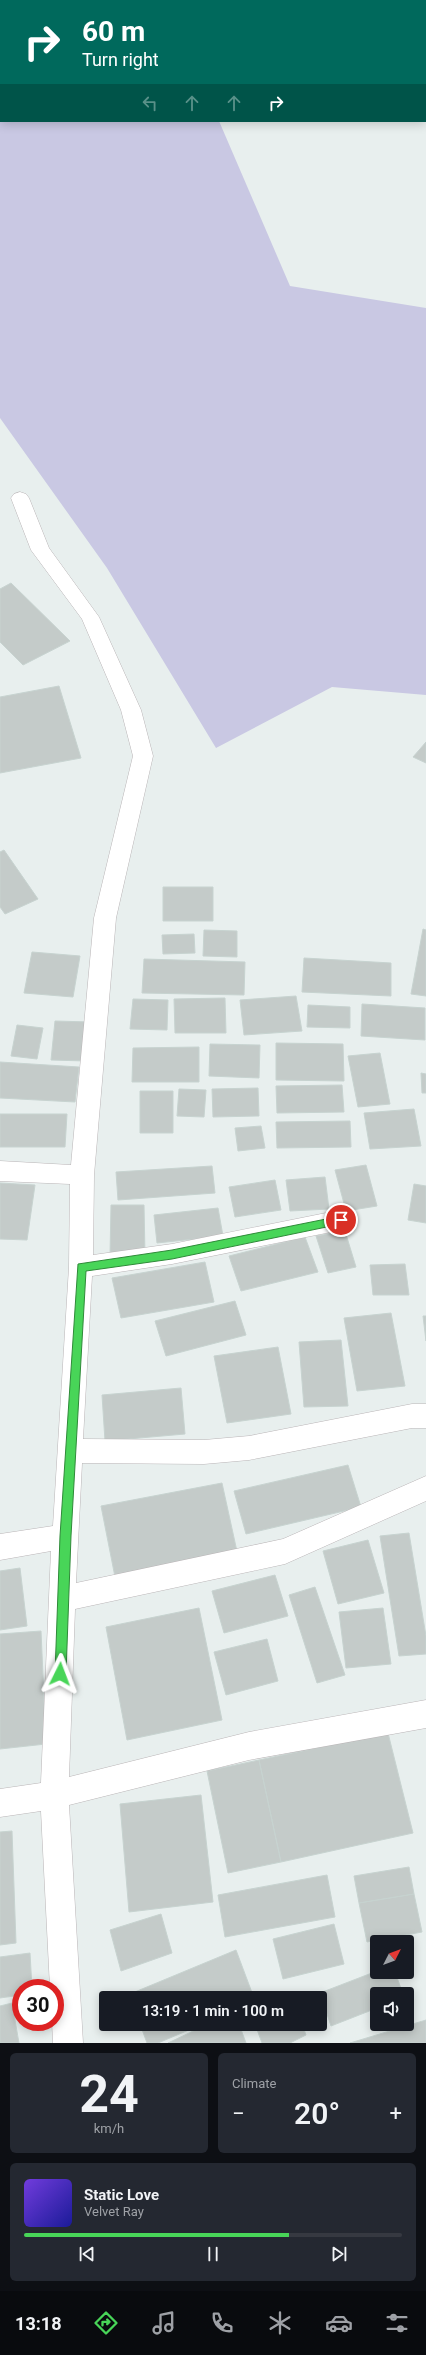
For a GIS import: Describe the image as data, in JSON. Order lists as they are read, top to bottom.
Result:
{
  "north": "top right",
  "page": {
    "turn": ["60 m", "Turn right"],
    "limit": "30",
    "trip": "13:19 · 1 min · 100 m",
    "tile": [
      ["24", "km/h"],
      "Climate"
    ],
    "heat": ["−", "20°", "+"],
    "song": ["Static Love", "Velvet Ray"],
    "tabs": "13:18"
  }
}
